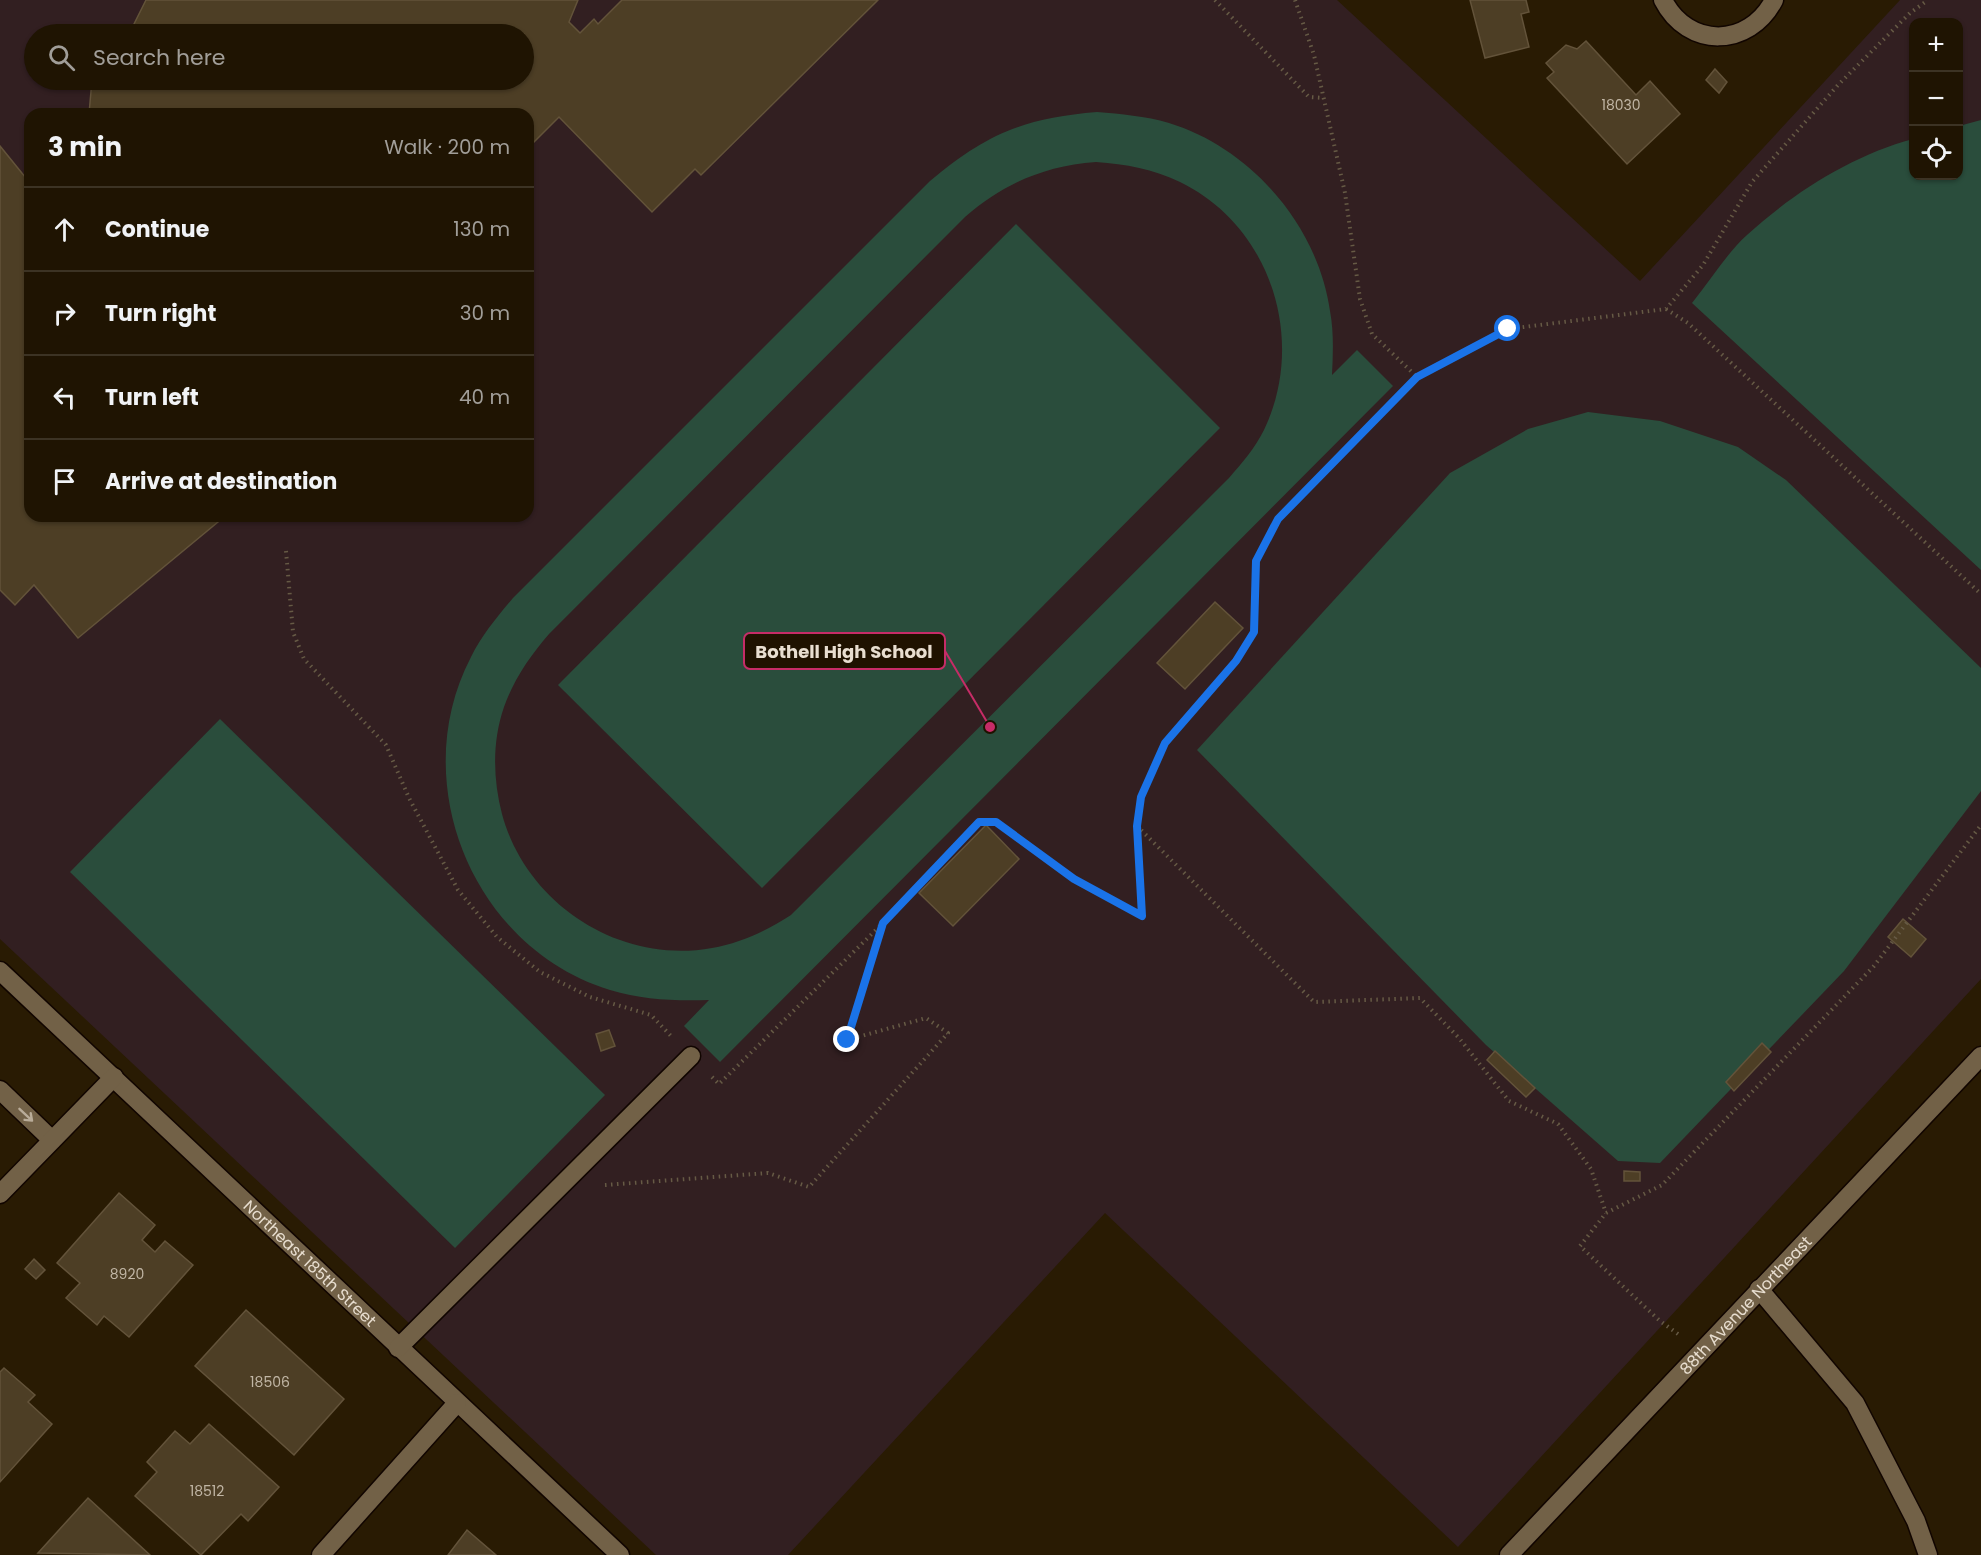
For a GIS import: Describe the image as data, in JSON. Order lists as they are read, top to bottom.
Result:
{
  "streets": {
    "street": ["Northeast 185th Street", "88th Avenue Northeast"]
  },
  "places": ["Bothell High School"],
  "house_numbers": [
    "18030",
    "8920",
    "18506",
    "18512"
  ],
  "page": {
    "map_buttons": ["+", "−"],
    "search": "Search here",
    "heading": ["3 min", "Walk · 200 m"],
    "list": [
      ["Continue", "130 m"],
      ["Turn right", "30 m"],
      ["Turn left", "40 m"],
      "Arrive at destination"
    ]
  }
}
